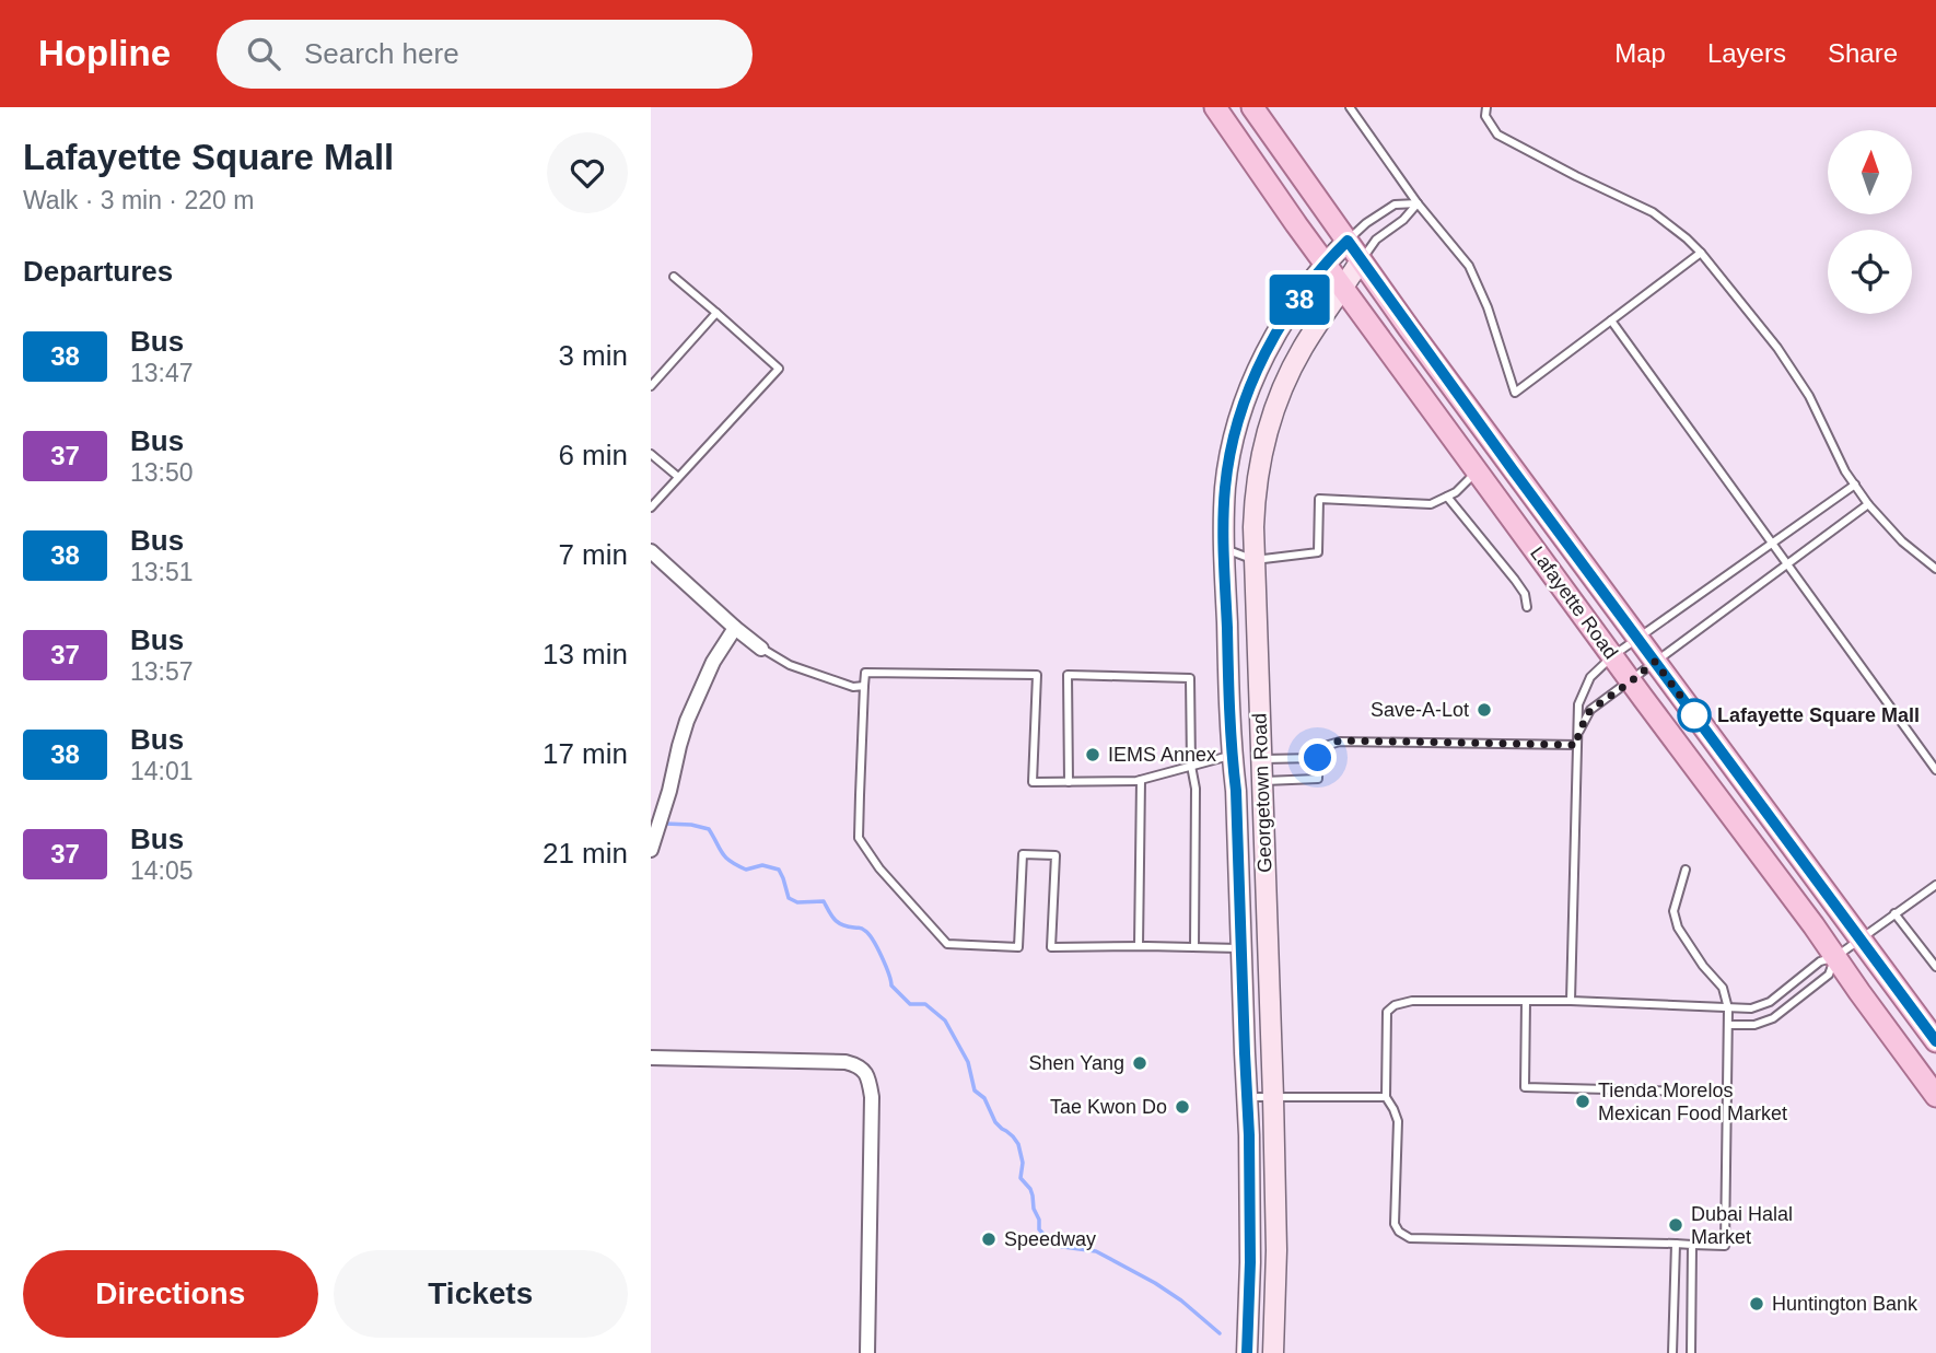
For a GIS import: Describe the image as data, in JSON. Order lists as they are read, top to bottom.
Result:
{
  "streets": {
    "main road": ["Lafayette Road", "Georgetown Road"]
  },
  "crossings": [
    ["Lafayette Road", "Georgetown Road"]
  ],
  "places": [
    "Save-A-Lot",
    "Lafayette Square Mall",
    "IEMS Annex",
    "Shen Yang",
    "Tienda Morelos Mexican Food Market",
    "Tae Kwon Do",
    "Dubai Halal Market",
    "Speedway",
    "Huntington Bank"
  ],
  "lines": ["bus line 38"],
  "north": "top",
  "page": {
    "header": "Hopline",
    "search": "Search here",
    "nav": ["Map", "Layers", "Share"],
    "heading": [
      ["Lafayette Square Mall", "Walk · 3 min · 220 m"],
      "Departures"
    ],
    "on_map": "38",
    "list": [
      {
        "mark": "38",
        "name": "Bus",
        "note": "13:47",
        "value": "3 min"
      },
      {
        "mark": "37",
        "name": "Bus",
        "note": "13:50",
        "value": "6 min"
      },
      {
        "mark": "38",
        "name": "Bus",
        "note": "13:51",
        "value": "7 min"
      },
      {
        "mark": "37",
        "name": "Bus",
        "note": "13:57",
        "value": "13 min"
      },
      {
        "mark": "38",
        "name": "Bus",
        "note": "14:01",
        "value": "17 min"
      },
      {
        "mark": "37",
        "name": "Bus",
        "note": "14:05",
        "value": "21 min"
      }
    ],
    "buttons": ["Directions", "Tickets"]
  }
}
